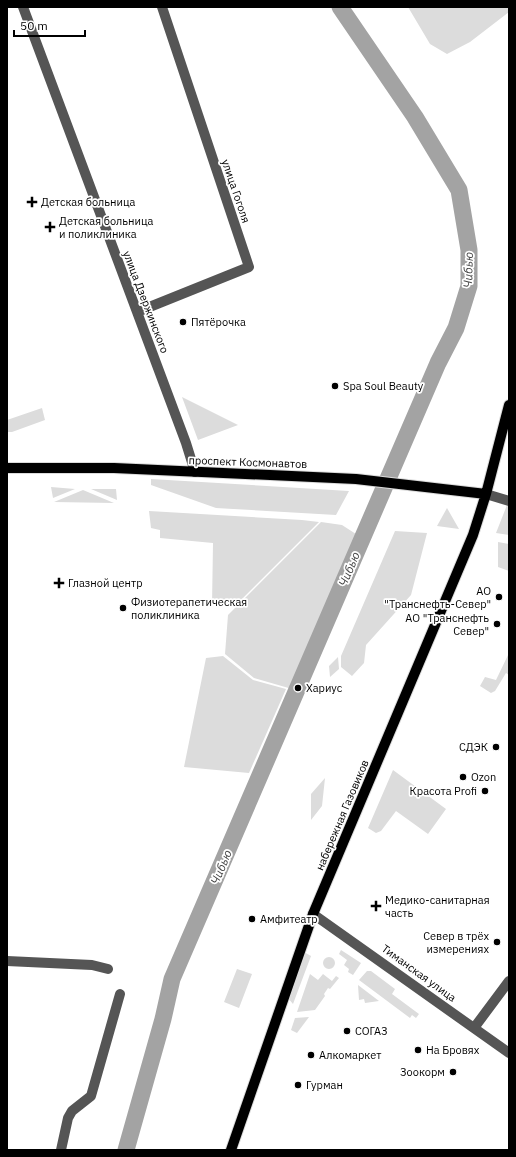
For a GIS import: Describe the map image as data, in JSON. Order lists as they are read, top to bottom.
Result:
{
  "streets": {
    "main road": ["проспект Космонавтов", "набережная Газовиков"],
    "street": ["улица Гоголя", "улица Дзержинского", "Тиманская улица"]
  },
  "crossings": [
    ["улица Гоголя", "улица Дзержинского"],
    ["улица Дзержинского", "проспект Космонавтов"],
    ["проспект Космонавтов", "набережная Газовиков"],
    ["набережная Газовиков", "Тиманская улица"]
  ],
  "water": ["Чибью"],
  "places": {
    "health": [
      "Детская больница",
      "Детская больница и поликлиника",
      "Глазной центр",
      "Медико-санитарная часть"
    ],
    "other": [
      "Пятёрочка",
      "Spa Soul Beauty",
      "АО \"Транснефть-Север\"",
      "Физиотерапетическая поликлиника",
      "АО \"Транснефть Север\"",
      "Хариус",
      "СДЭК",
      "Ozon",
      "Красота Profi",
      "Амфитеатр",
      "Север в трёх измерениях",
      "СОГАЗ",
      "На Бровях",
      "Алкомаркет",
      "Зоокорм",
      "Гурман"
    ]
  },
  "scale_bar": "50 m"
}
